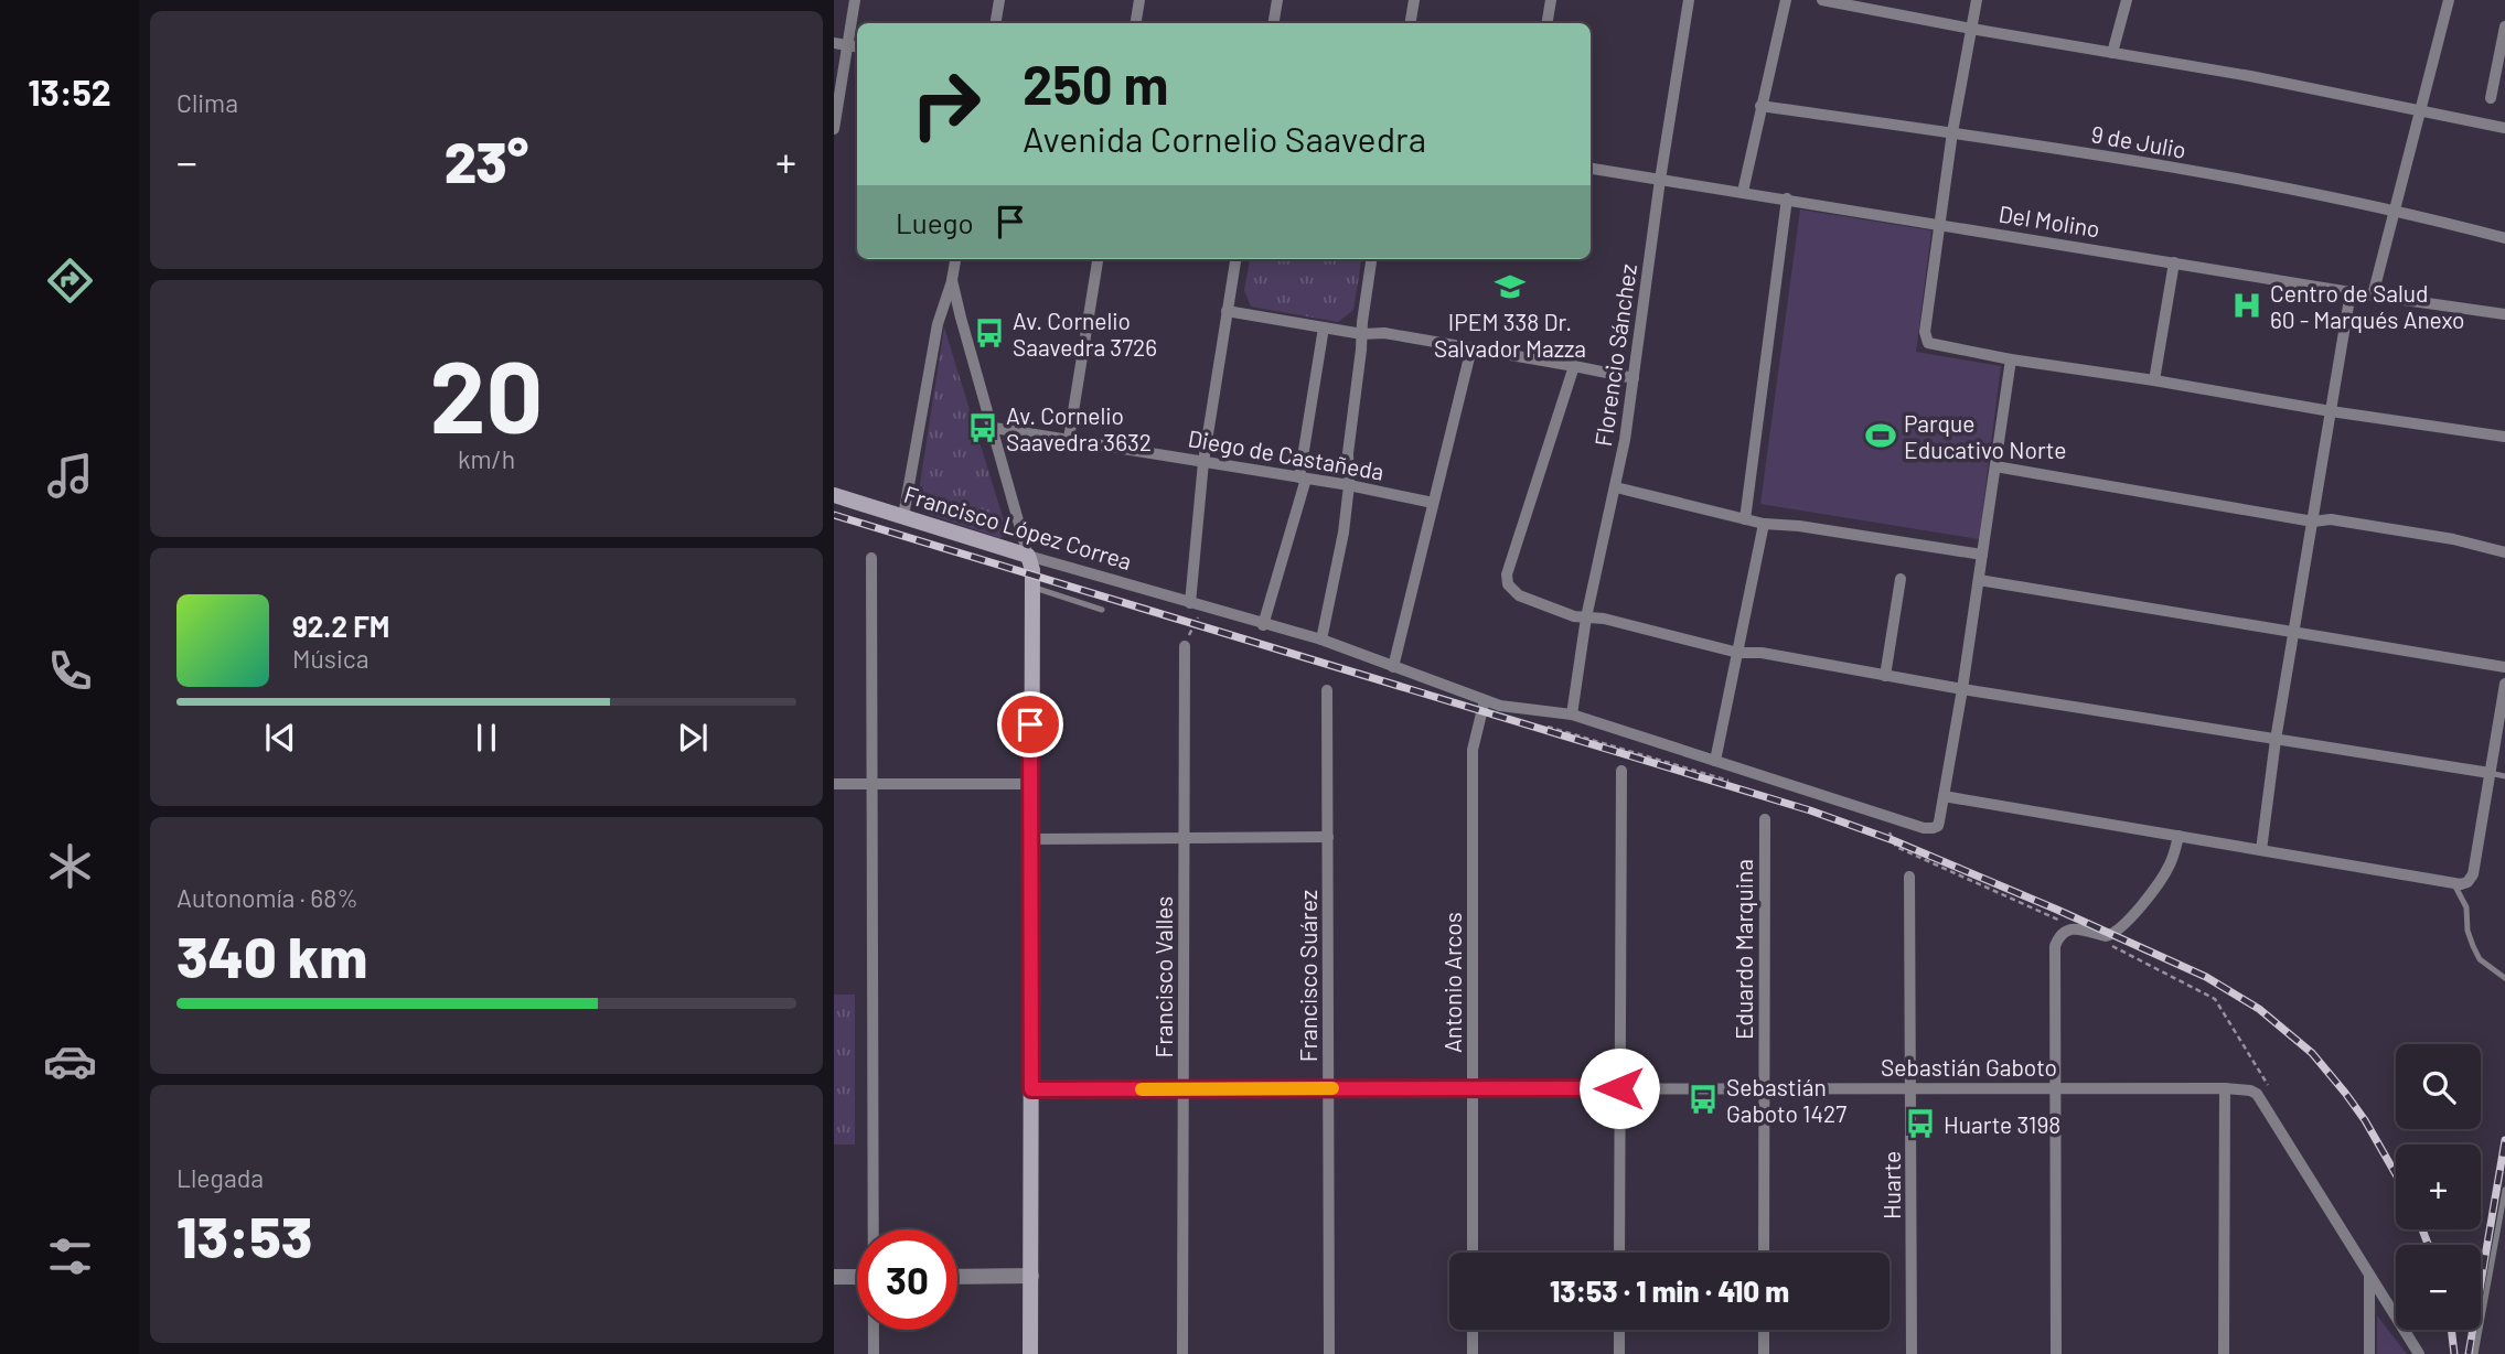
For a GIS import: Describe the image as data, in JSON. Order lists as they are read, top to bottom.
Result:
{
  "streets": {
    "main road": ["Francisco López Correa"],
    "street": [
      "9 de Julio",
      "Del Molino",
      "Florencio Sánchez",
      "Diego de Castañeda",
      "Eduardo Marquina",
      "Francisco Suárez",
      "Francisco Valles",
      "Antonio Arcos",
      "Sebastián Gaboto",
      "Huarte"
    ]
  },
  "crossings": [
    ["Del Molino", "Florencio Sánchez"],
    ["Florencio Sánchez", "Francisco López Correa"],
    ["Francisco López Correa", "Antonio Arcos"],
    ["Eduardo Marquina", "Sebastián Gaboto"],
    ["Francisco Suárez", "Sebastián Gaboto"],
    ["Francisco Valles", "Sebastián Gaboto"],
    ["Antonio Arcos", "Sebastián Gaboto"],
    ["Sebastián Gaboto", "Huarte"]
  ],
  "places": {
    "school or university": ["IPEM 338 Dr. Salvador Mazza"],
    "hospital": ["Centro de Salud 60 - Marqués Anexo"],
    "bus stop": [
      "Av. Cornelio Saavedra 3726",
      "Av. Cornelio Saavedra 3632",
      "Sebastián Gaboto 1427",
      "Huarte 3198"
    ],
    "sports": ["Parque Educativo Norte"]
  },
  "page": {
    "tabs": "13:52",
    "tile": [
      "Clima",
      ["20", "km/h"],
      ["Autonomía · 68%", "340 km"],
      ["Llegada", "13:53"]
    ],
    "turn": ["250 m", "Avenida Cornelio Saavedra"],
    "heat": ["−", "23°", "+"],
    "then": "Luego",
    "song": ["92.2 FM", "Música"],
    "map_buttons": ["+", "−"],
    "limit": "30",
    "trip": "13:53 · 1 min · 410 m"
  }
}
